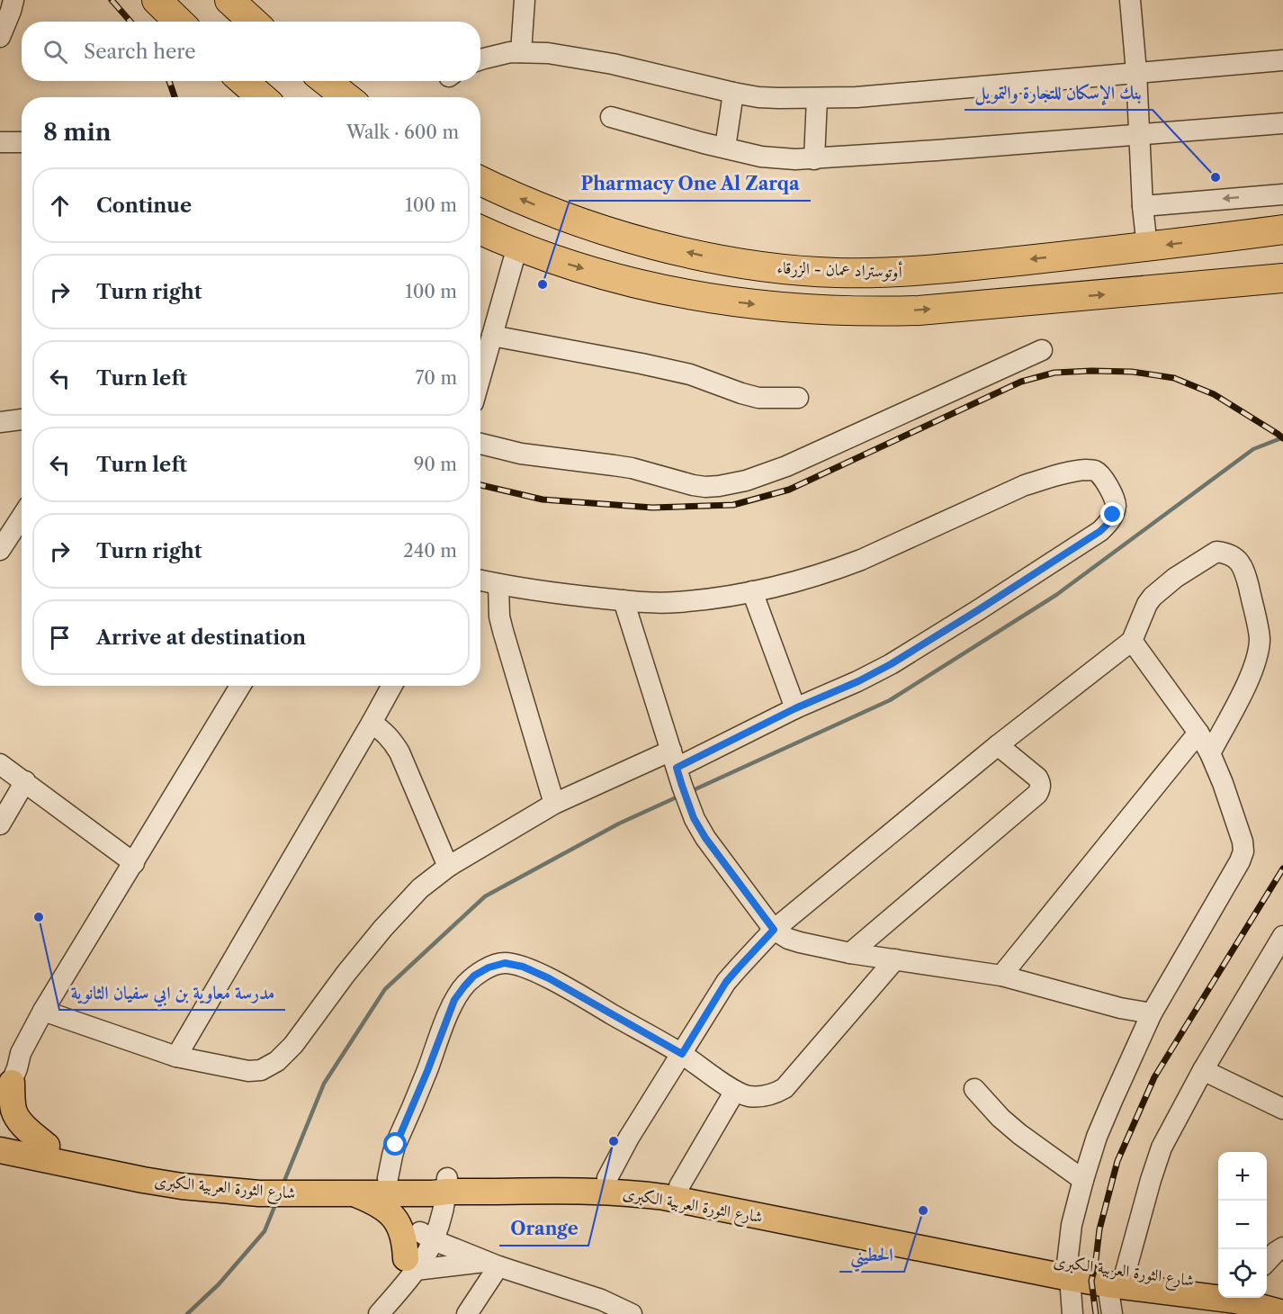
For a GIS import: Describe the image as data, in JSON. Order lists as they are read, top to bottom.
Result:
{
  "streets": {
    "highway": ["أوتوستراد عمان - الزرقاء"],
    "main road": ["شارع الثورة العربية الكبرى"]
  },
  "places": [
    "بنك الإسكان للتجارة والتمويل",
    "Pharmacy One Al Zarqa",
    "مدرسة معاوية بن ابي سفيان الثانوية",
    "Orange",
    "الحطيني"
  ],
  "page": {
    "search": "Search here",
    "heading": ["8 min", "Walk · 600 m"],
    "list": [
      ["Continue", "100 m"],
      ["Turn right", "100 m"],
      ["Turn left", "70 m"],
      ["Turn left", "90 m"],
      ["Turn right", "240 m"],
      "Arrive at destination"
    ],
    "map_buttons": ["+", "−"]
  }
}
